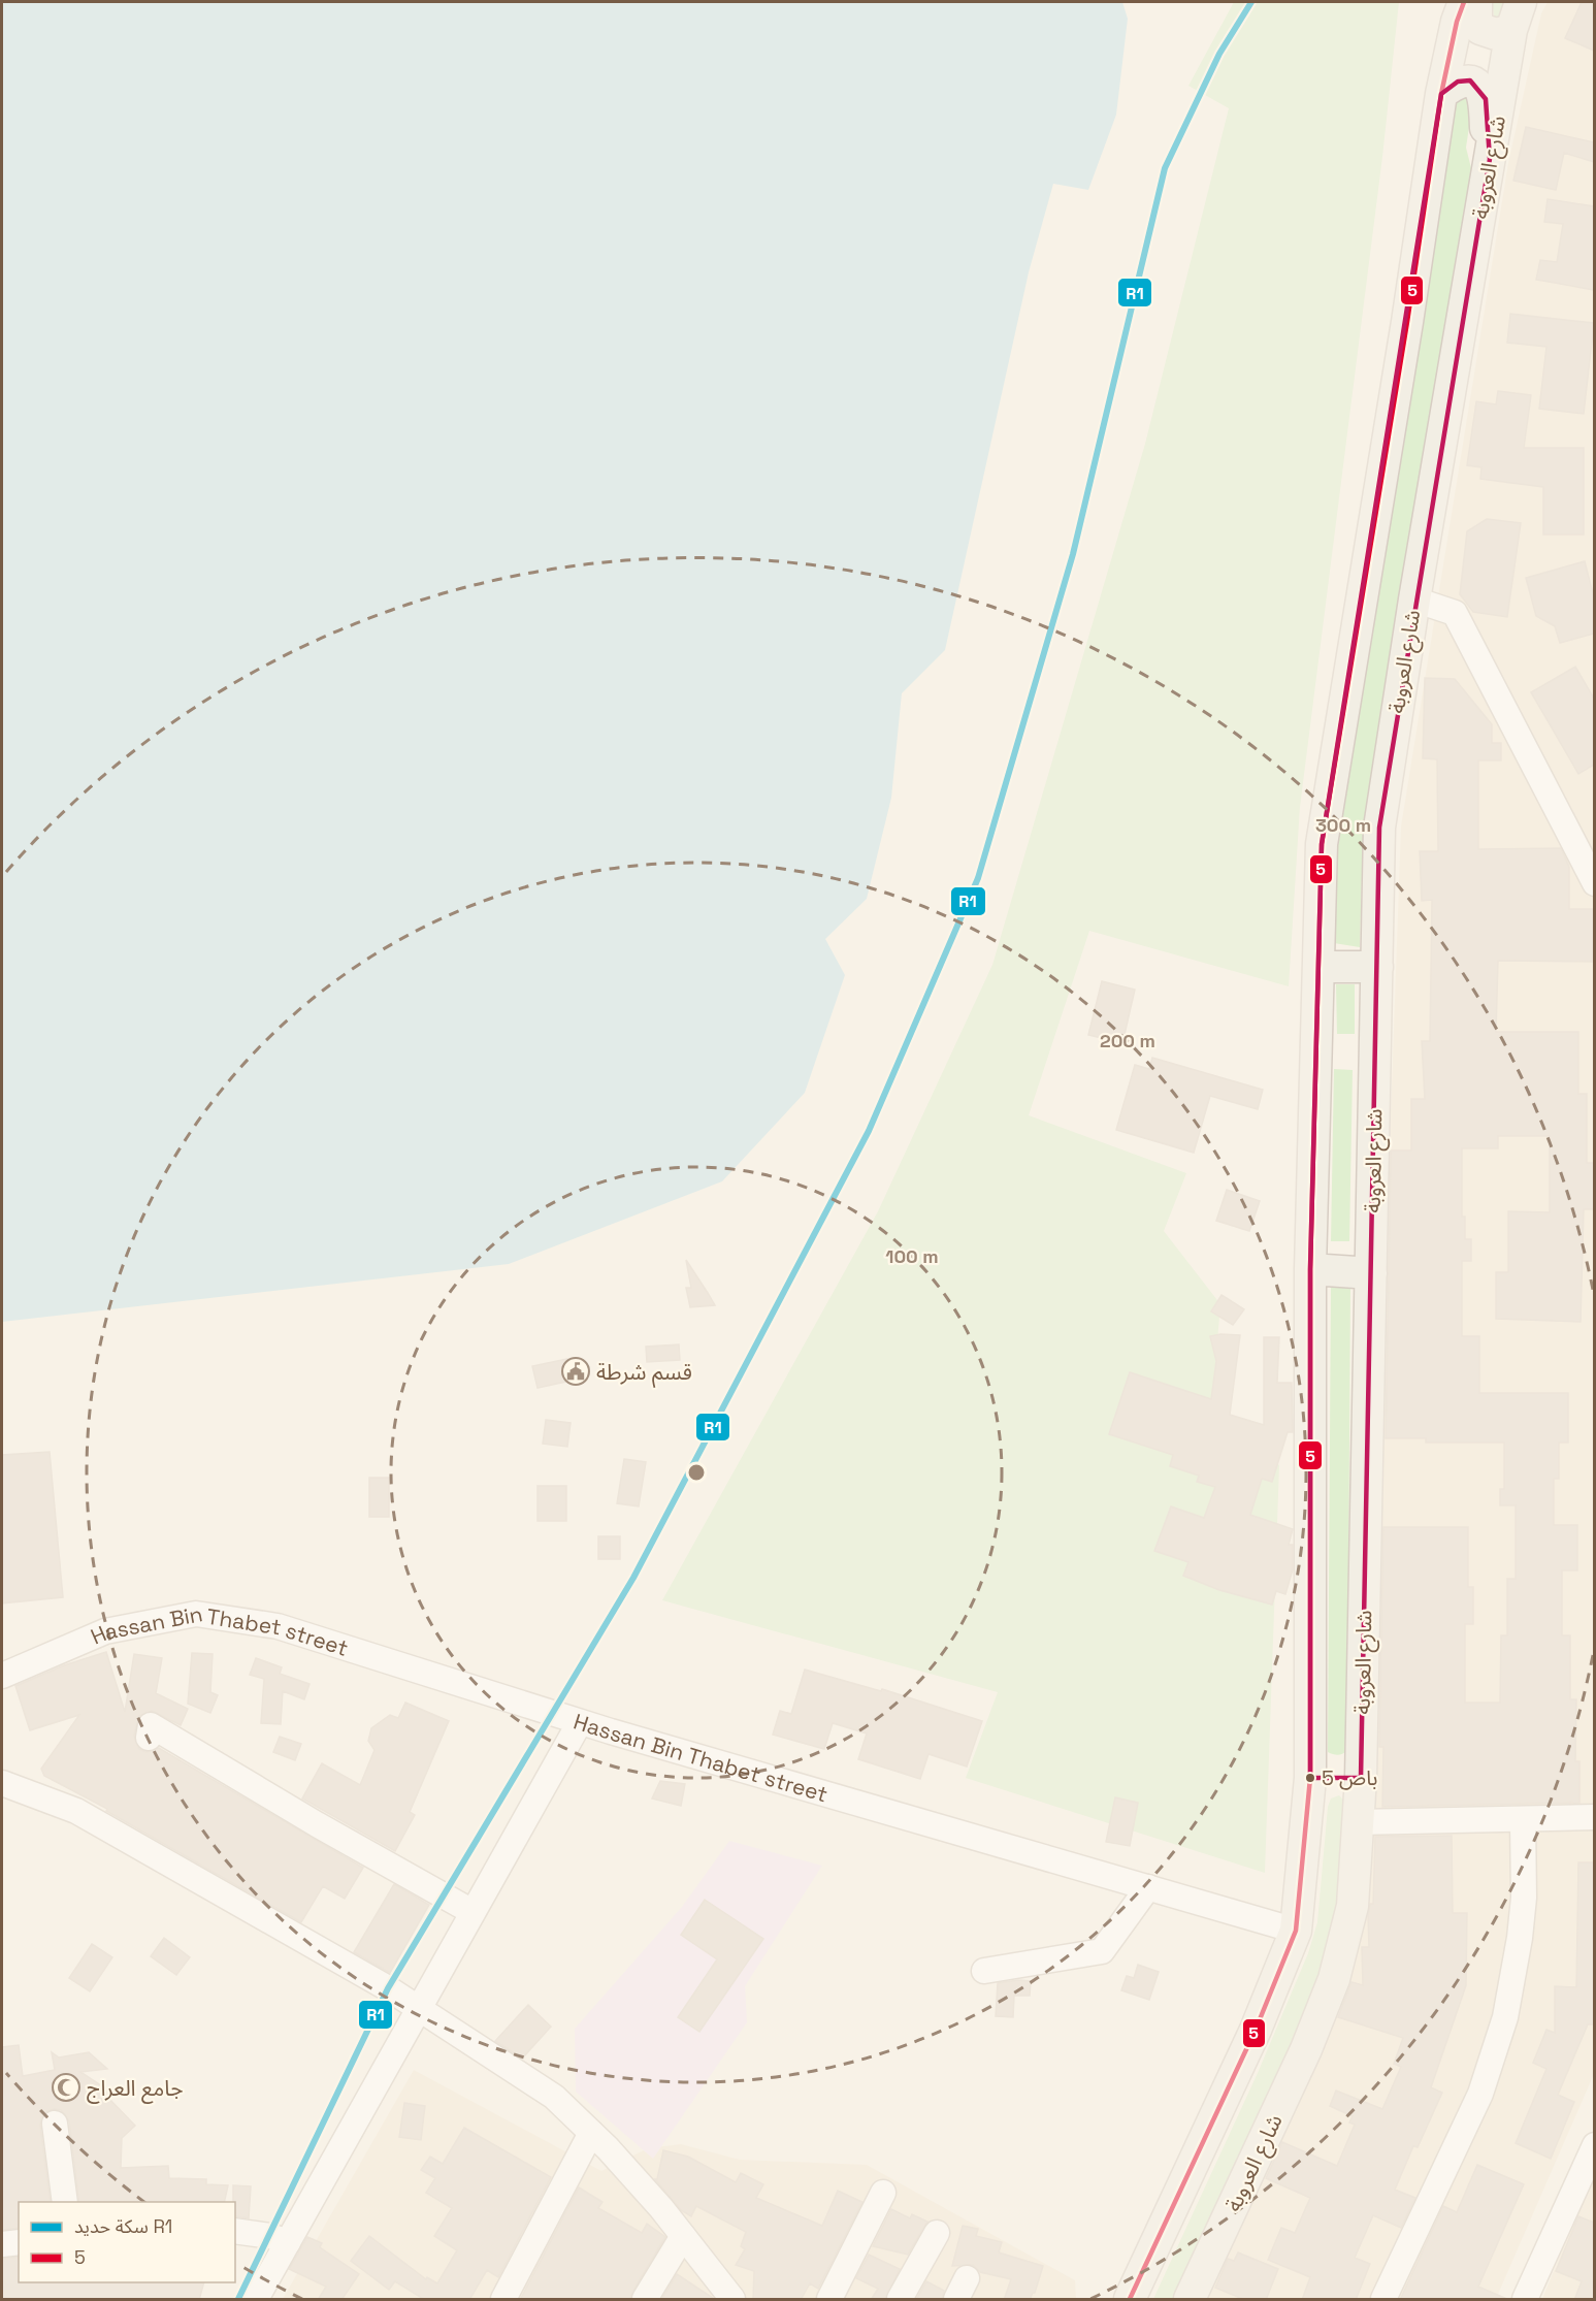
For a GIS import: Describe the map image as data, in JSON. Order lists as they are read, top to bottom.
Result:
{
  "streets": {
    "main road": ["شارع العروبة"],
    "street": ["Hassan Bin Thabet street"]
  },
  "places": {
    "public building": ["قسم شرطة"],
    "other": ["باص 5"],
    "mosque": ["جامع العراج"]
  },
  "lines": ["rail line R1", "transit line 5"],
  "legend": ["سكة حديد R1", "5"],
  "rings": ["300 m", "200 m", "100 m"]
}
